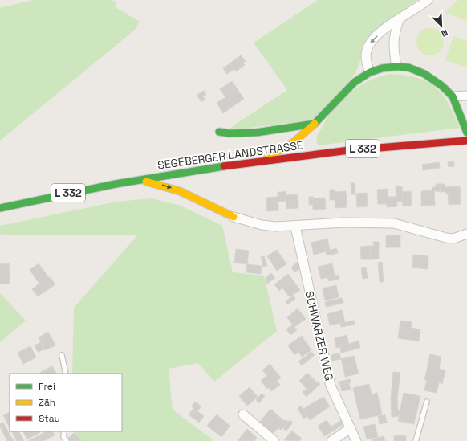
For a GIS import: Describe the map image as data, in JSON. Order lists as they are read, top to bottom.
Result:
{
  "streets": {
    "main road": ["L 332", "SEGEBERGER LANDSTRASSE"],
    "street": ["SCHWARZER WEG"]
  },
  "legend": ["Frei", "Zäh", "Stau"],
  "north": "bottom right"
}
